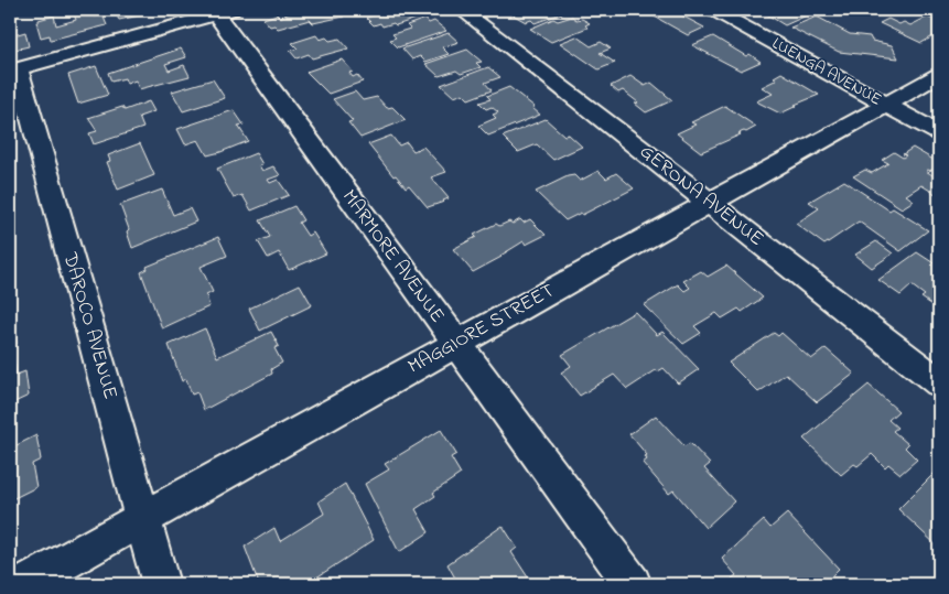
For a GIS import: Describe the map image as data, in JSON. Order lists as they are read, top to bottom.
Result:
{
  "streets": {
    "street": [
      "LUENGA AVENUE",
      "GERONA AVENUE",
      "MARMORE AVENUE",
      "DAROCO AVENUE",
      "MAGGIORE STREET"
    ]
  },
  "crossings": [
    ["LUENGA AVENUE", "MAGGIORE STREET"],
    ["GERONA AVENUE", "MAGGIORE STREET"],
    ["MARMORE AVENUE", "MAGGIORE STREET"],
    ["DAROCO AVENUE", "MAGGIORE STREET"]
  ]
}
